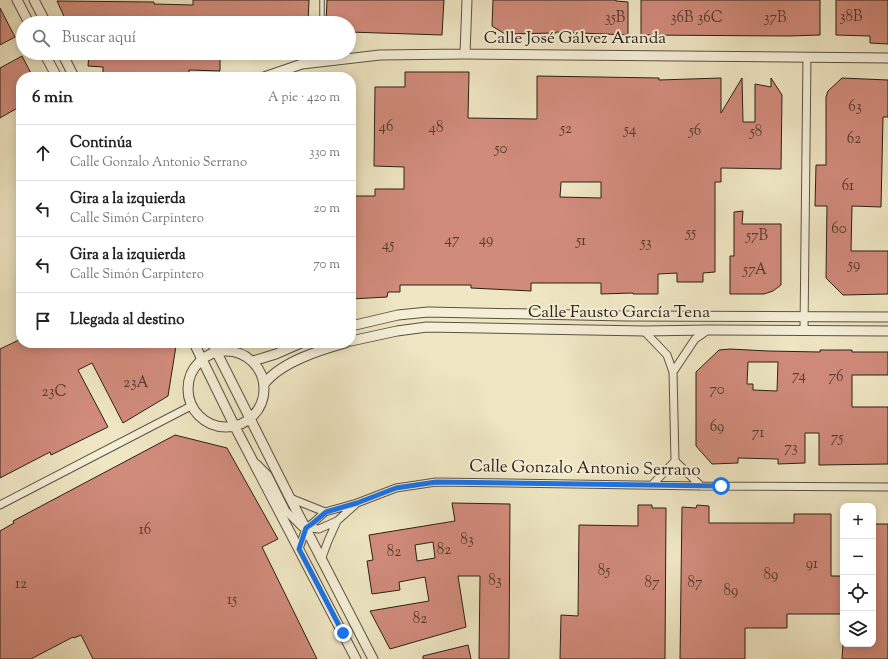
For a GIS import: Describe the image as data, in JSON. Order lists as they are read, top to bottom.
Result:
{
  "streets": {
    "street": ["Calle José Gálvez Aranda", "Calle Fausto García Tena", "Calle Gonzalo Antonio Serrano"]
  },
  "house_numbers": [
    "38B",
    "35B",
    "36B",
    "36C",
    "37B",
    "63",
    "46",
    "48",
    "52",
    "54",
    "56",
    "58",
    "62",
    "50",
    "61",
    "60",
    "55",
    "57B",
    "47",
    "49",
    "51",
    "53",
    "45",
    "59",
    "57A",
    "74",
    "76",
    "23A",
    "70",
    "23C",
    "69",
    "71",
    "75",
    "73",
    "16",
    "83",
    "82",
    "82",
    "91",
    "85",
    "89",
    "83",
    "87",
    "87",
    "12",
    "89",
    "15",
    "82"
  ],
  "page": {
    "search": "Buscar aquí",
    "heading": ["6 min", "A pie · 420 m"],
    "list": [
      ["Continúa", "Calle Gonzalo Antonio Serrano", "330 m"],
      ["Gira a la izquierda", "Calle Simón Carpintero", "20 m"],
      ["Gira a la izquierda", "Calle Simón Carpintero", "70 m"],
      "Llegada al destino"
    ],
    "map_buttons": ["+", "−"]
  }
}
